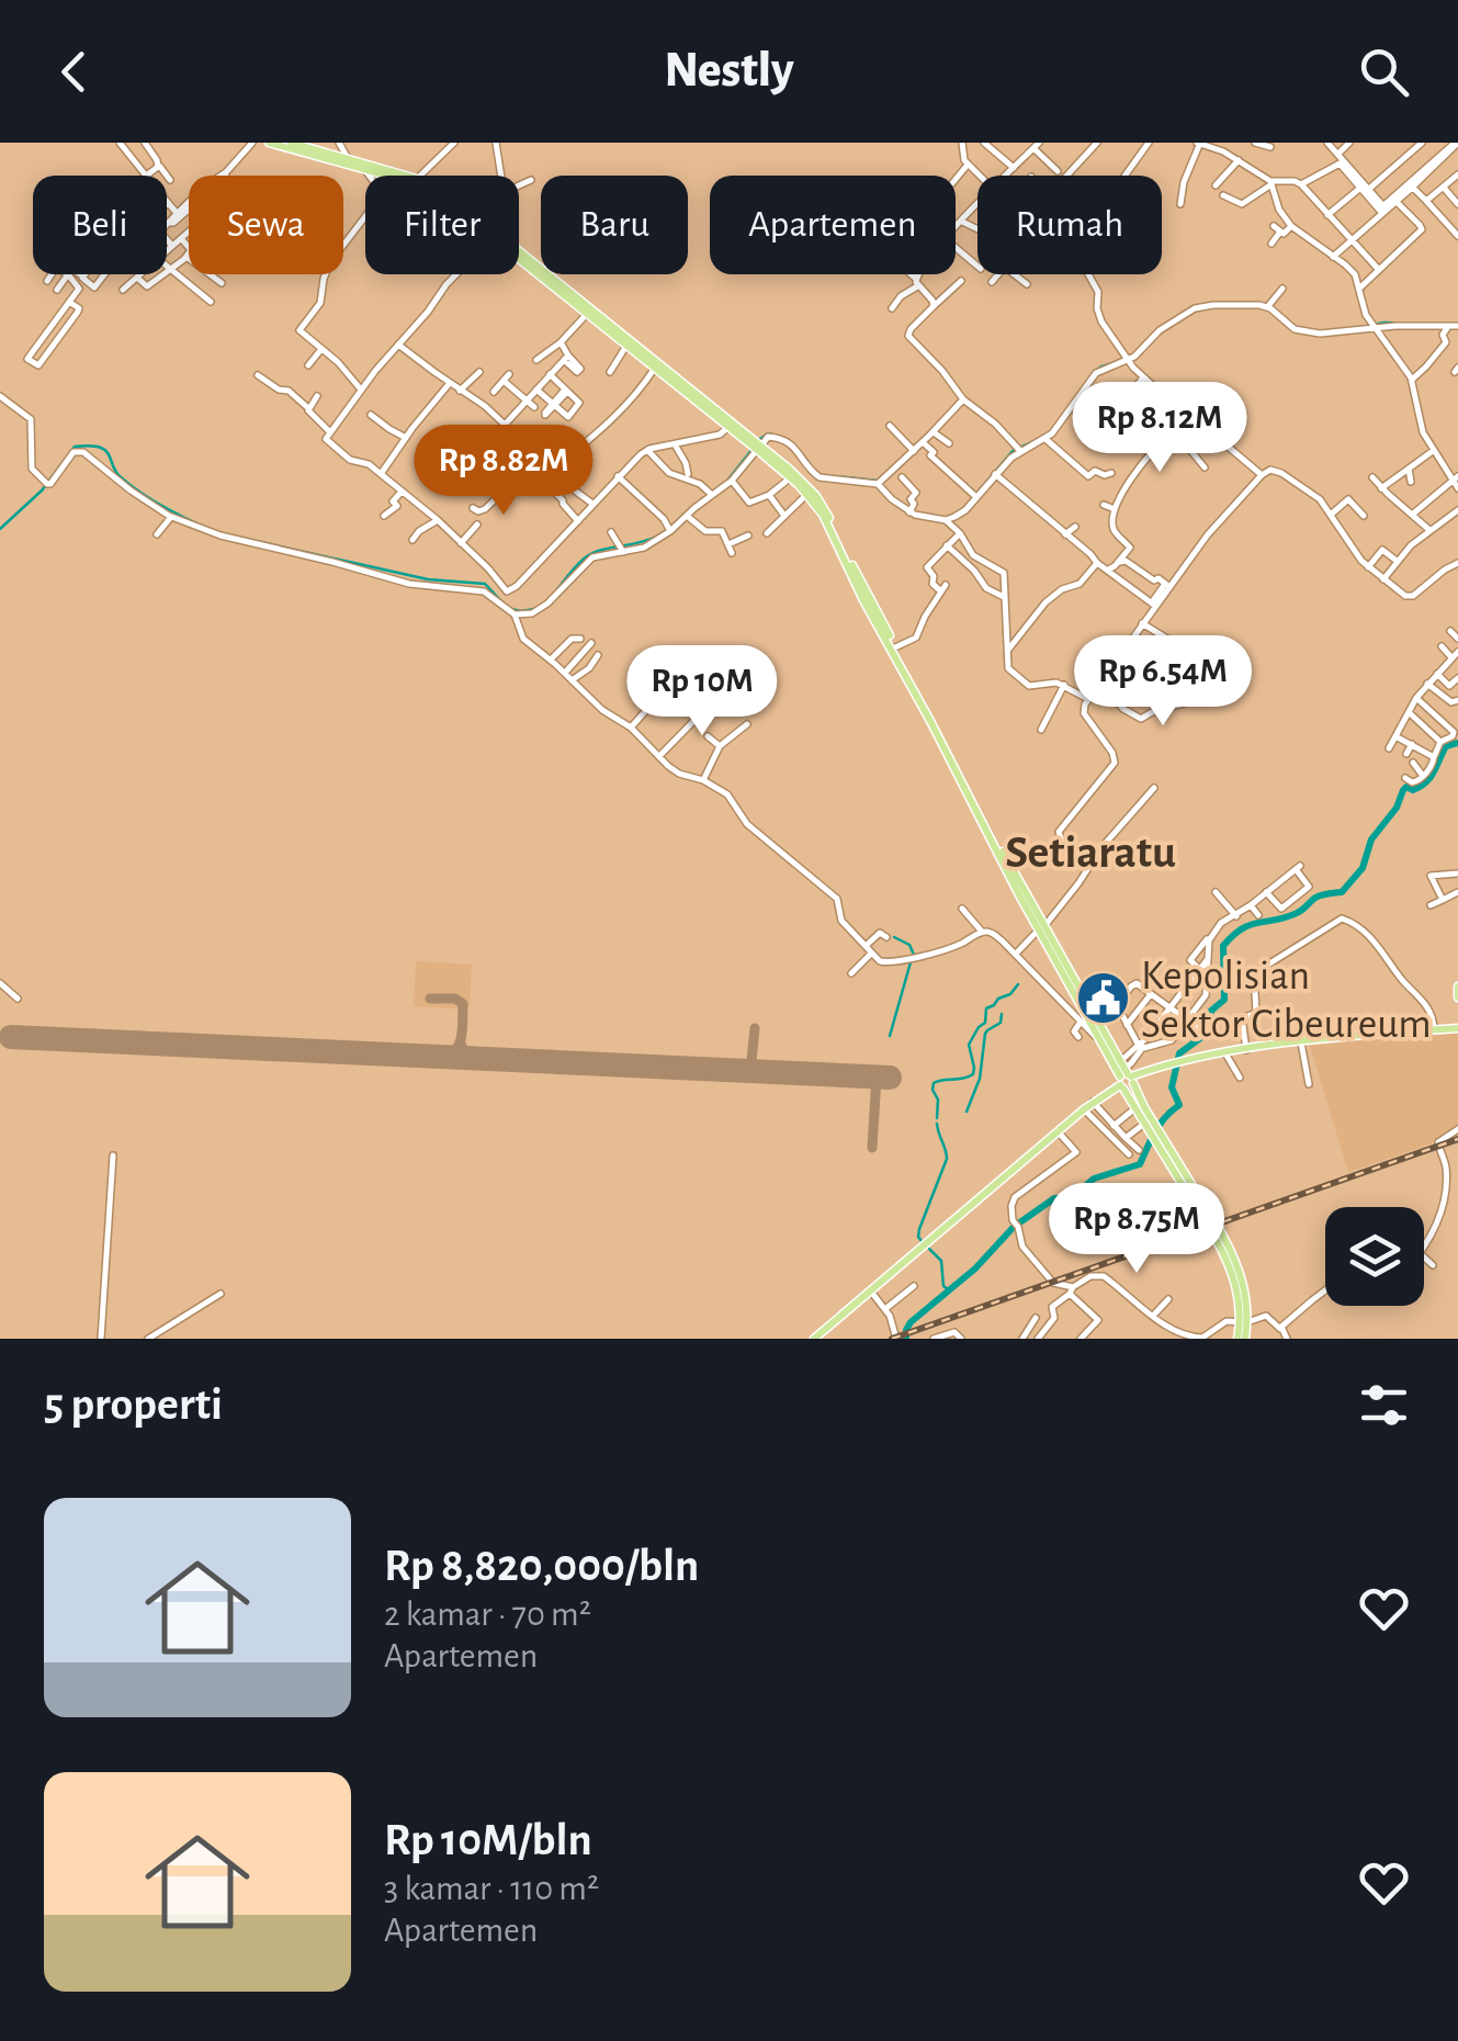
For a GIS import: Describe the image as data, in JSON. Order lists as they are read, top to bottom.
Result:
{
  "districts": ["Setiaratu"],
  "places": {
    "public building": ["Kepolisian Sektor Cibeureum"]
  },
  "page": {
    "header": "Nestly",
    "chip": [
      "Beli",
      "Sewa",
      "Filter",
      "Baru",
      "Apartemen",
      "Rumah"
    ],
    "price": [
      "Rp 8.12M",
      "Rp 8.82M",
      "Rp 6.54M",
      "Rp 10M",
      "Rp 8.75M"
    ],
    "heading": "5 properti",
    "list": [
      {
        "name": "Rp 8,820,000/bln",
        "note": "2 kamar · 70 m² · Apartemen"
      },
      {
        "name": "Rp 10M/bln",
        "note": "3 kamar · 110 m² · Apartemen"
      }
    ]
  }
}
